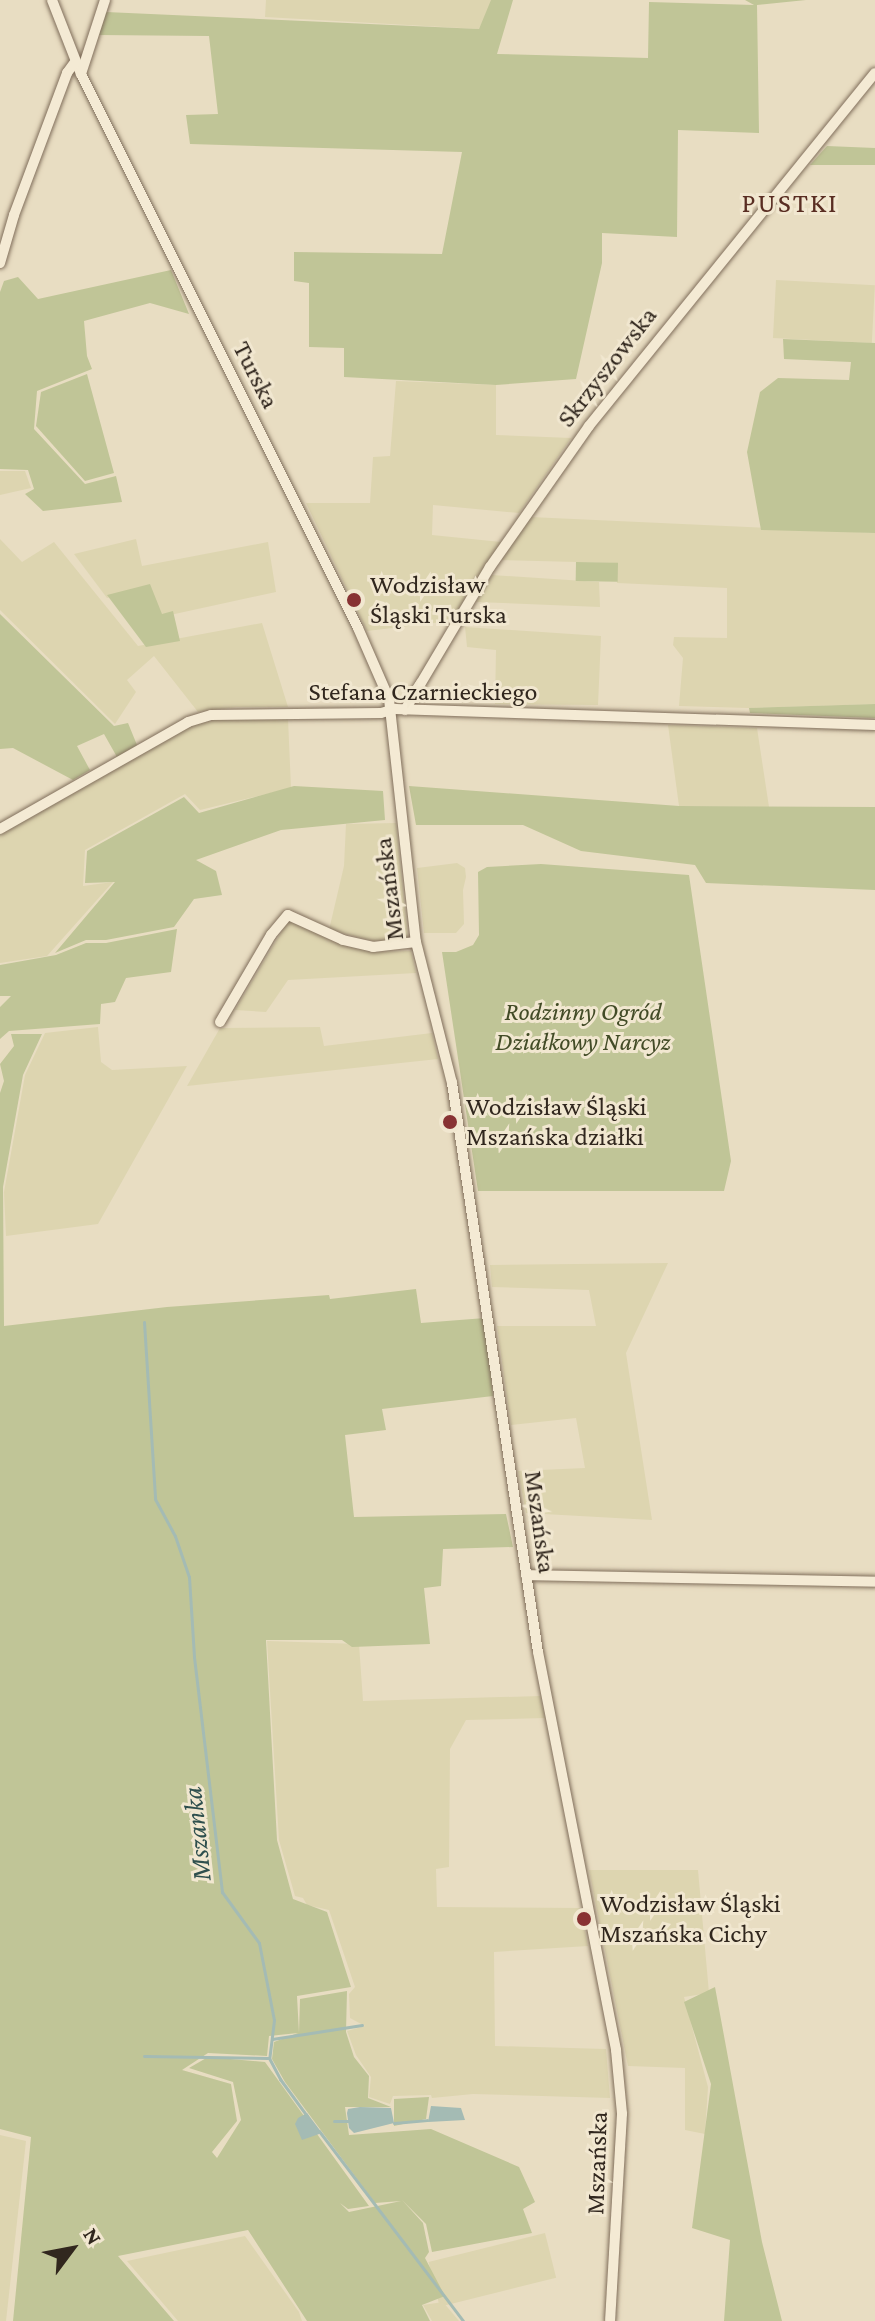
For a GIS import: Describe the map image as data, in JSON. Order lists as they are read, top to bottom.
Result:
{
  "streets": {
    "street": [
      "Skrzyszowska",
      "Turska",
      "Stefana Czarnieckiego",
      "Mszańska"
    ]
  },
  "crossings": [
    ["Skrzyszowska", "Stefana Czarnieckiego"],
    ["Turska", "Stefana Czarnieckiego"],
    ["Turska", "Mszańska"]
  ],
  "districts": ["PUSTKI"],
  "water": ["Mszanka"],
  "parks": ["Rodzinny Ogród Działkowy Narcyz"],
  "places": ["Wodzisław Śląski Turska", "Wodzisław Śląski Mszańska działki", "Wodzisław Śląski Mszańska Cichy"],
  "north": "top right"
}
